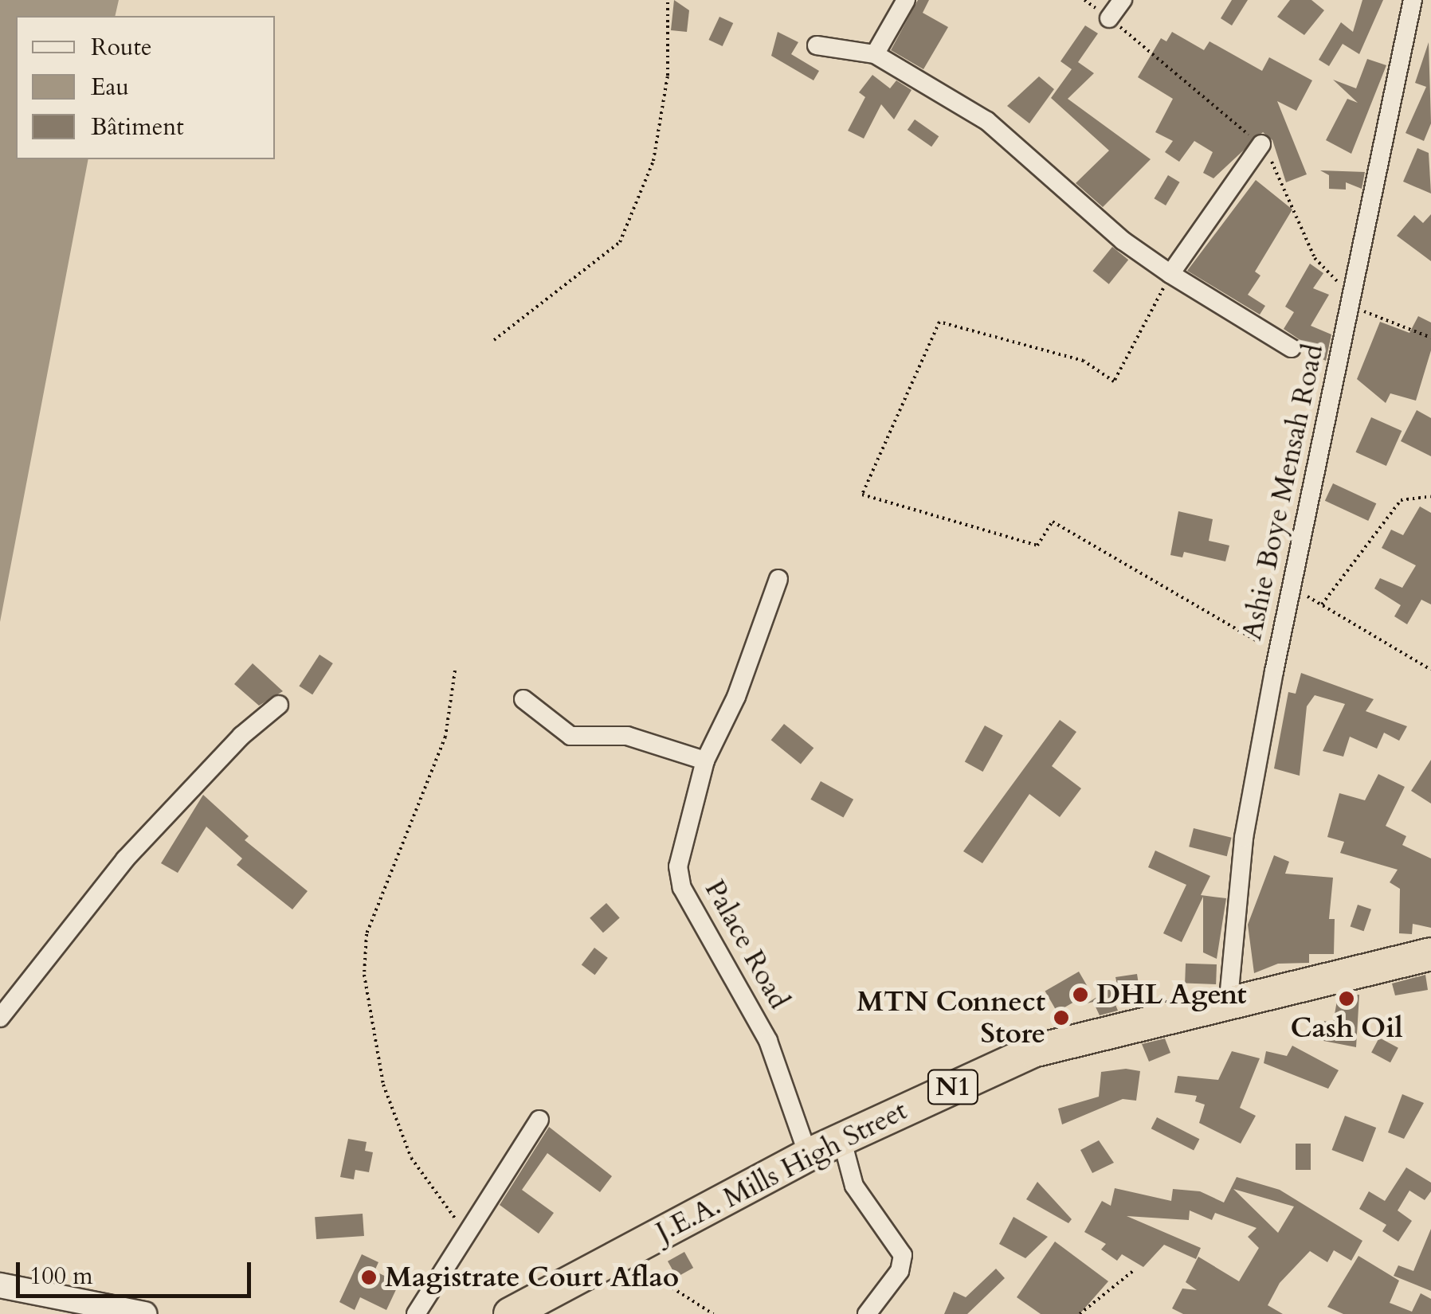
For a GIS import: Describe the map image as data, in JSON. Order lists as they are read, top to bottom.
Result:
{
  "streets": {
    "highway": ["N1", "J.E.A. Mills High Street"],
    "street": ["Ashie Boye Mensah Road", "Palace Road"]
  },
  "crossings": [
    ["Ashie Boye Mensah Road", "J.E.A. Mills High Street"],
    ["Palace Road", "J.E.A. Mills High Street"]
  ],
  "places": [
    "DHL Agent",
    "Cash Oil",
    "MTN Connect Store",
    "Magistrate Court Aflao"
  ],
  "legend": ["Route", "Eau", "Bâtiment"],
  "scale_bar": "100 m"
}
